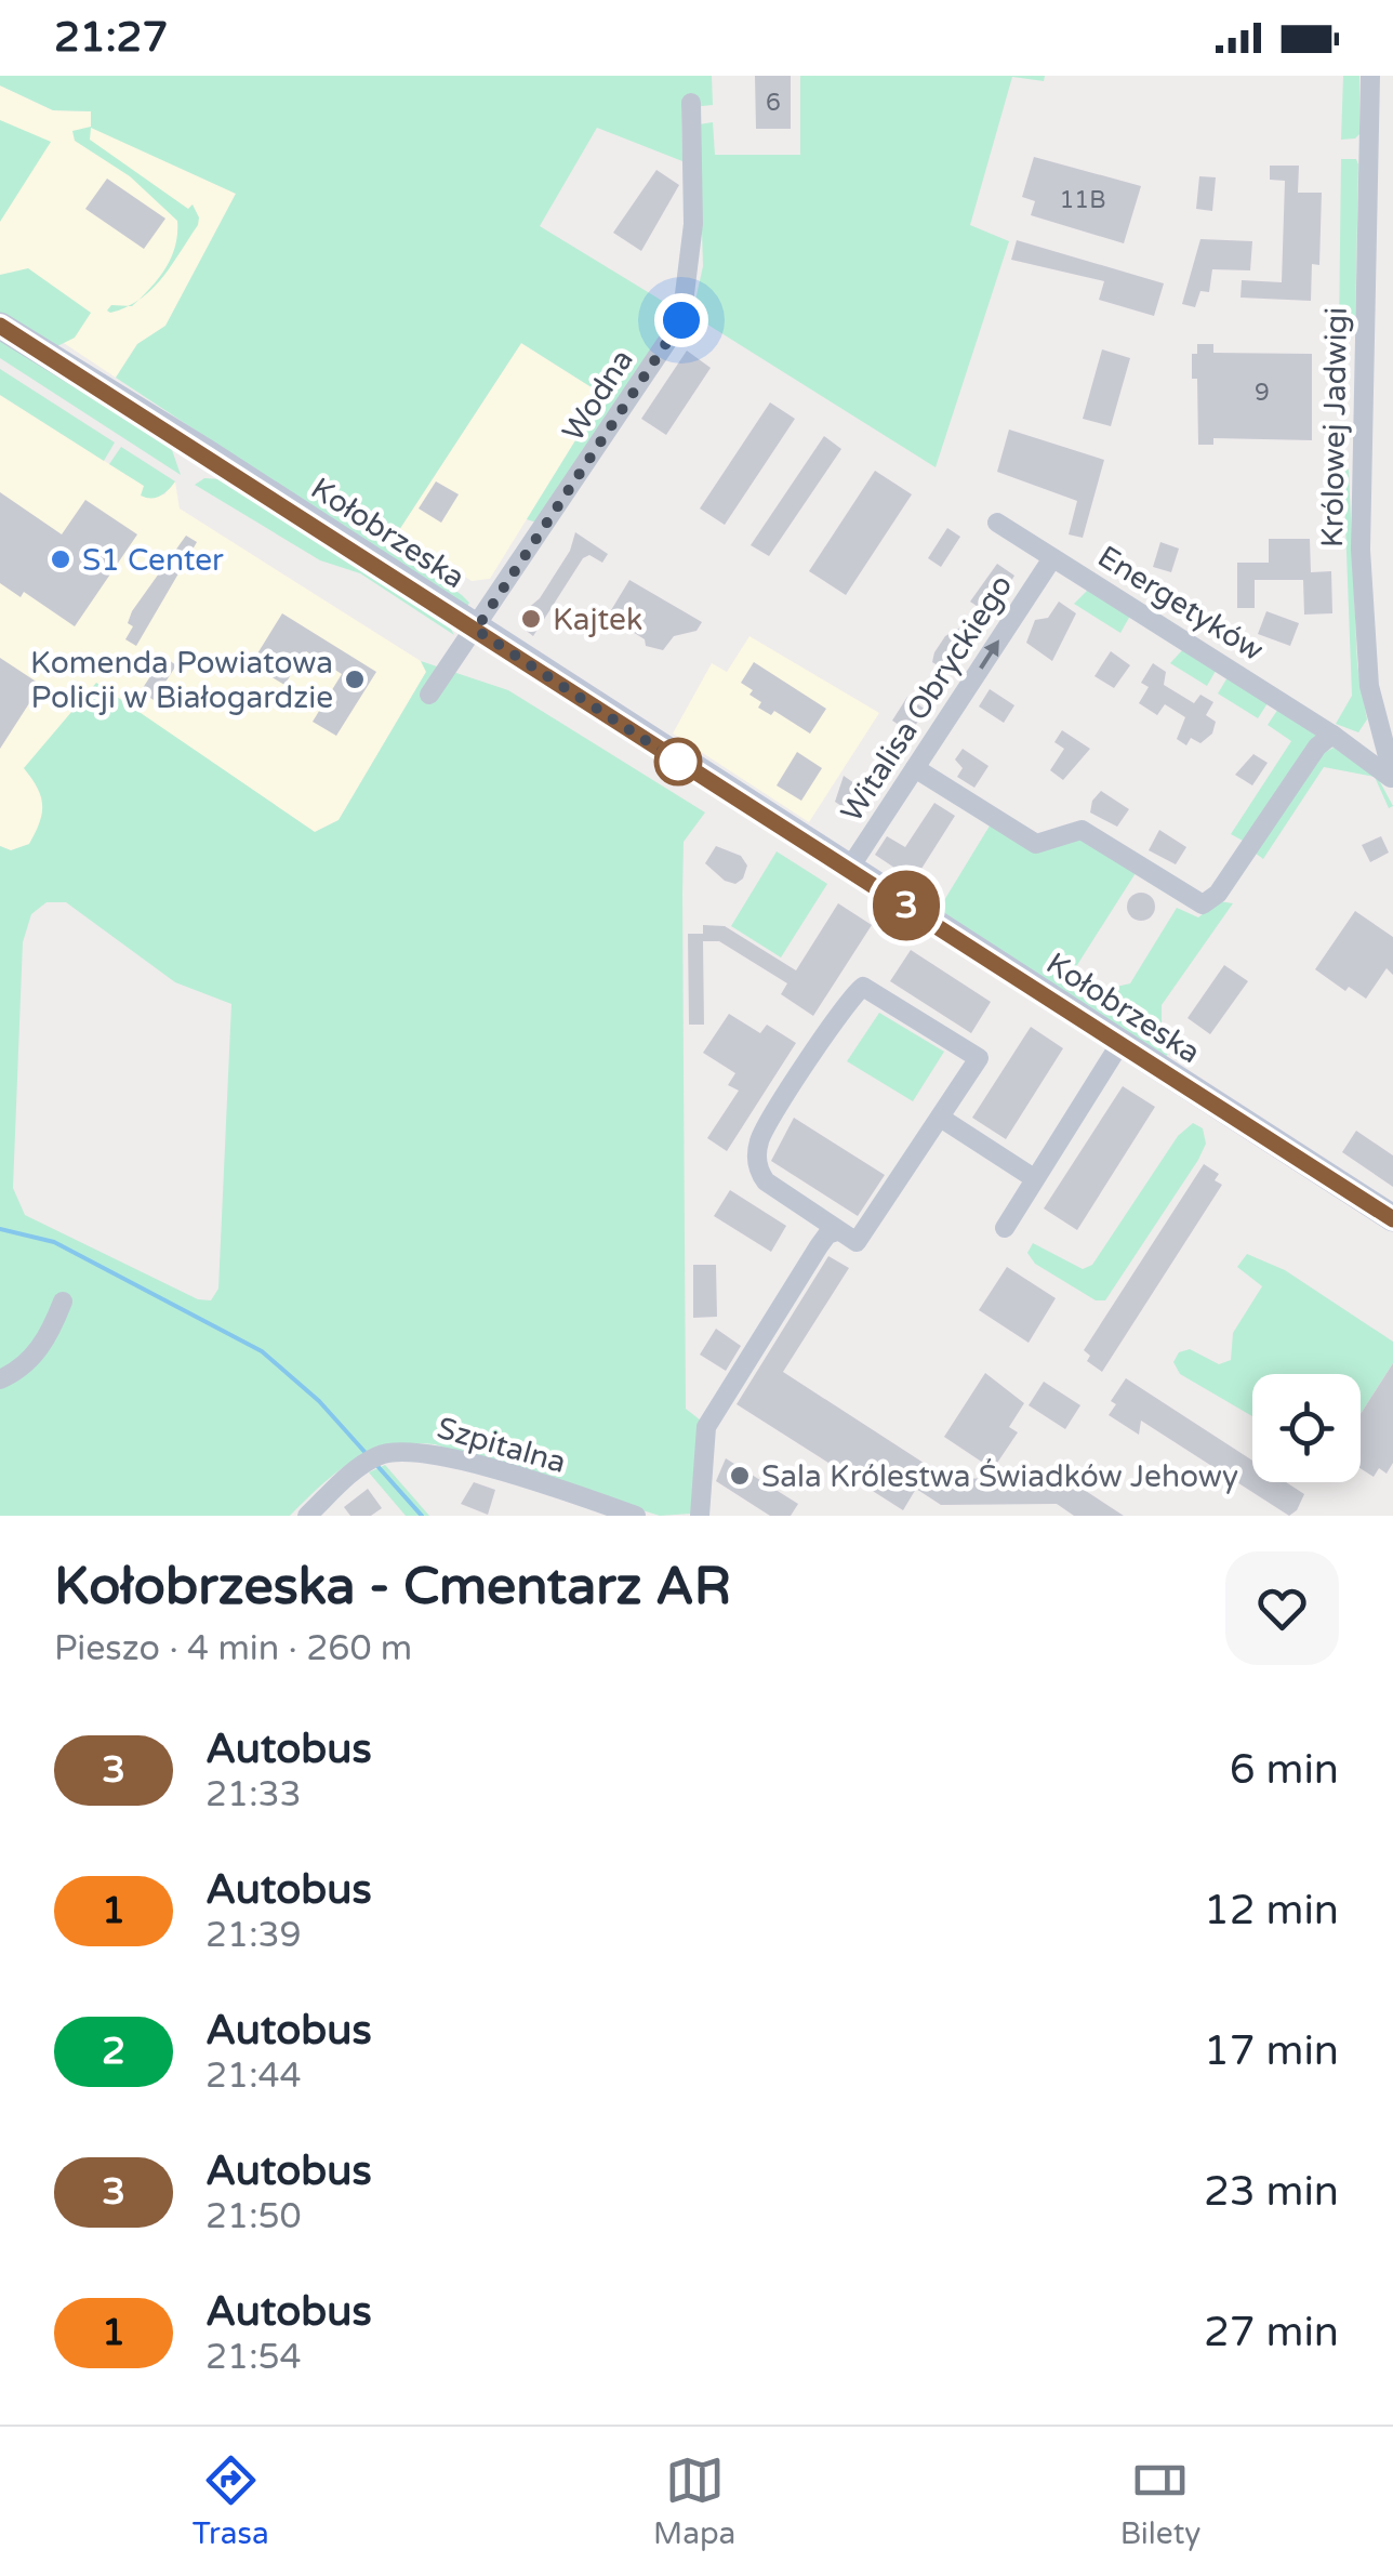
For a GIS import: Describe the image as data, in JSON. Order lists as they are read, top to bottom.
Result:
{
  "streets": {
    "main road": ["Kołobrzeska"],
    "street": [
      "Wodna",
      "Królowej Jadwigi",
      "Energetyków",
      "Witalisa Obryckiego",
      "Szpitalna"
    ]
  },
  "crossings": [
    ["Wodna", "Kołobrzeska"],
    ["Królowej Jadwigi", "Energetyków"],
    ["Kołobrzeska", "Witalisa Obryckiego"],
    ["Energetyków", "Witalisa Obryckiego"]
  ],
  "one_way": ["Witalisa Obryckiego"],
  "places": [
    "S1 Center",
    "Kajtek",
    "Komenda Powiatowa Policji w Białogardzie",
    "Sala Królestwa Świadków Jehowy"
  ],
  "lines": ["bus line 3"],
  "house_numbers": ["6", "11B", "9"],
  "page": {
    "status": "21:27",
    "on_map": "3",
    "heading": ["Kołobrzeska - Cmentarz AR", "Pieszo · 4 min · 260 m"],
    "list": [
      {
        "mark": "3",
        "name": "Autobus",
        "note": "21:33",
        "value": "6 min"
      },
      {
        "mark": "1",
        "name": "Autobus",
        "note": "21:39",
        "value": "12 min"
      },
      {
        "mark": "2",
        "name": "Autobus",
        "note": "21:44",
        "value": "17 min"
      },
      {
        "mark": "3",
        "name": "Autobus",
        "note": "21:50",
        "value": "23 min"
      },
      {
        "mark": "1",
        "name": "Autobus",
        "note": "21:54",
        "value": "27 min"
      }
    ],
    "tabs": ["Trasa", "Mapa", "Bilety"]
  }
}
